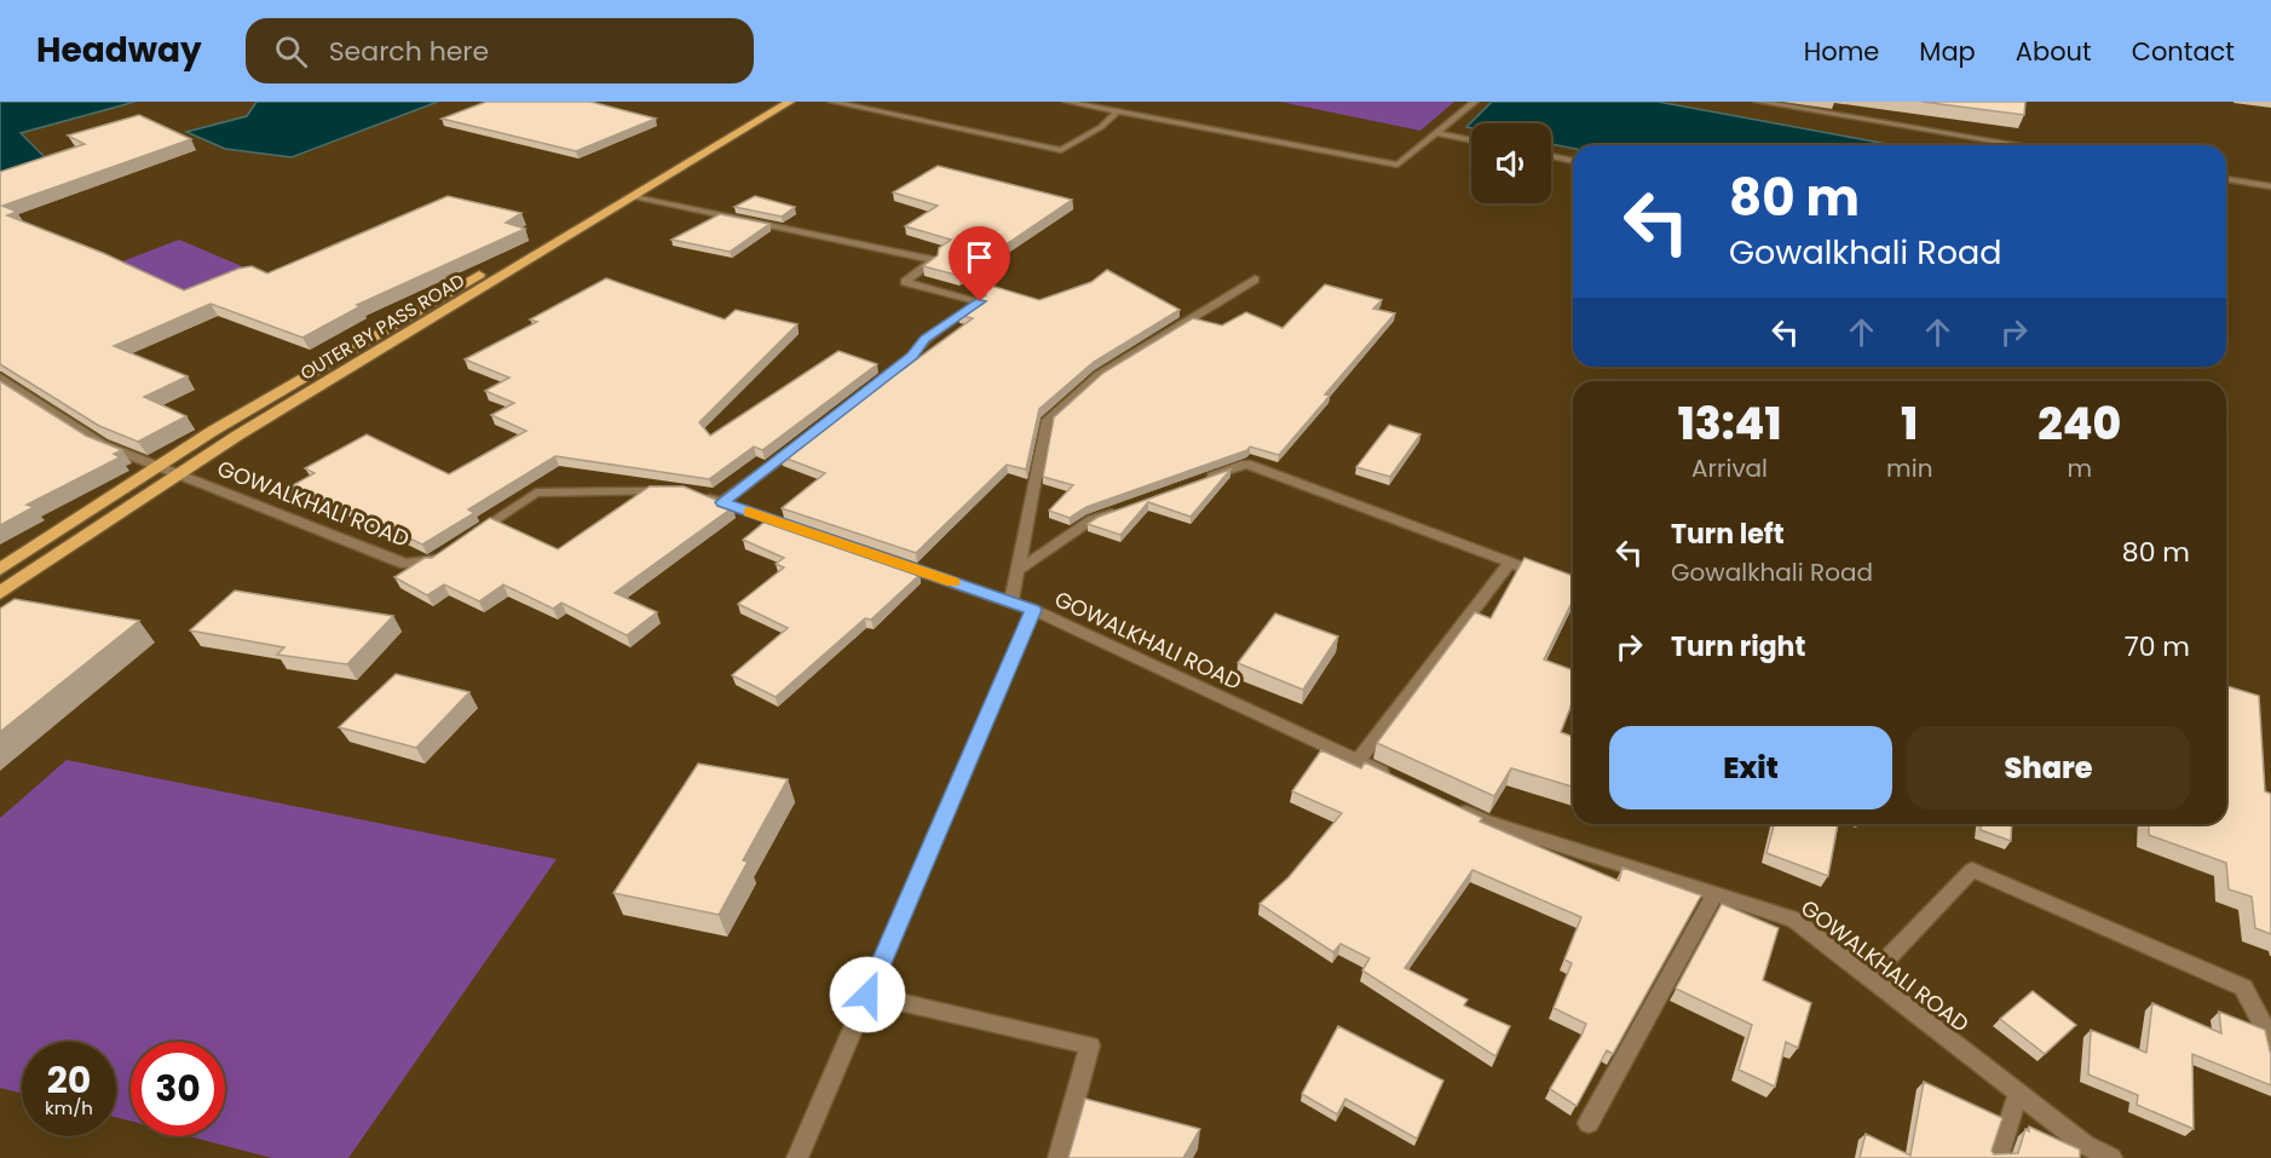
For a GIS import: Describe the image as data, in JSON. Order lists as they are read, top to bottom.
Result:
{
  "streets": {
    "main road": ["OUTER BY PASS ROAD"],
    "street": ["GOWALKHALI ROAD"]
  },
  "crossings": [
    ["OUTER BY PASS ROAD", "GOWALKHALI ROAD"]
  ],
  "page": {
    "header": "Headway",
    "search": "Search here",
    "nav": [
      "Home",
      "Map",
      "About",
      "Contact"
    ],
    "turn": ["80 m", "Gowalkhali Road"],
    "eta": [
      "13:41",
      "Arrival",
      "1",
      "min",
      "240",
      "m"
    ],
    "list": [
      {
        "name": "Turn left",
        "note": "Gowalkhali Road",
        "value": "80 m"
      },
      {
        "name": "Turn right",
        "value": "70 m"
      }
    ],
    "buttons": ["Exit", "Share"],
    "speed": "20 km/h",
    "limit": "30"
  }
}
